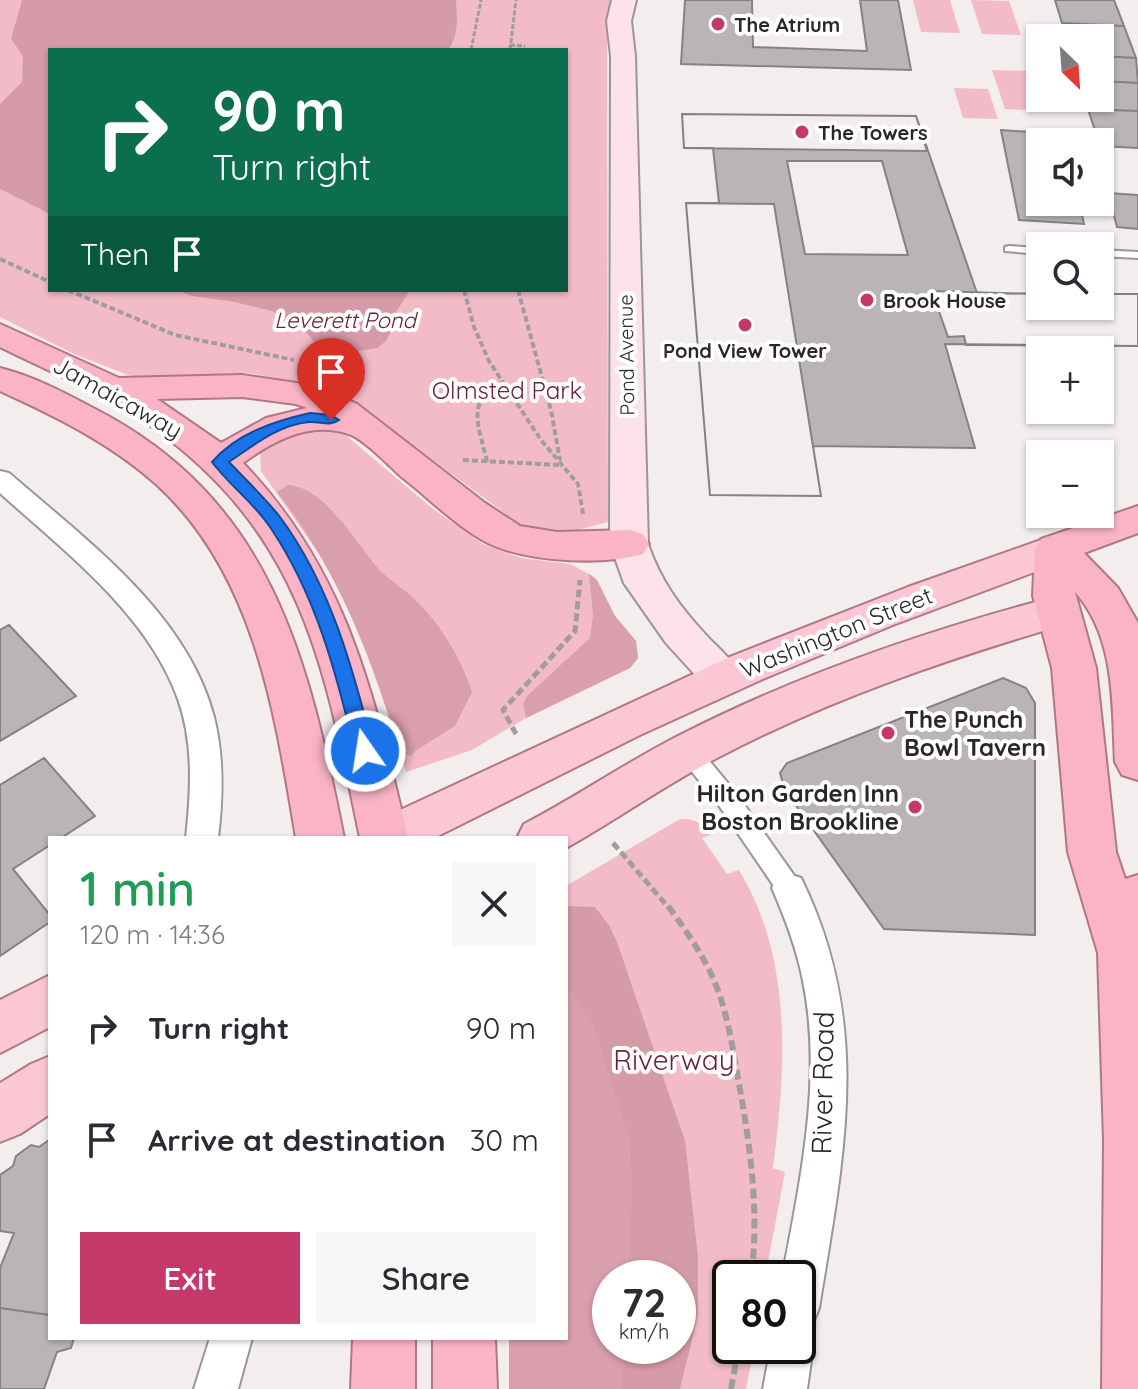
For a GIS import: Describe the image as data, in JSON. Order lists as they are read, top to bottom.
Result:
{
  "streets": {
    "highway": ["Jamaicaway", "Washington Street"],
    "main road": ["Pond Avenue"],
    "street": ["River Road"]
  },
  "crossings": [
    ["Pond Avenue", "Washington Street"],
    ["Washington Street", "River Road"]
  ],
  "water": ["Leverett Pond"],
  "parks": ["Olmsted Park", "Riverway"],
  "places": [
    "The Atrium",
    "The Towers",
    "Brook House",
    "Pond View Tower",
    "The Punch Bowl Tavern",
    "Hilton Garden Inn Boston Brookline"
  ],
  "north": "bottom right",
  "page": {
    "map_buttons": ["+", "−"],
    "turn": ["90 m", "Turn right"],
    "then": "Then",
    "heading": ["1 min", "120 m · 14:36"],
    "list": [
      {
        "name": "Turn right",
        "value": "90 m"
      },
      {
        "name": "Arrive at destination",
        "value": "30 m"
      }
    ],
    "buttons": ["Exit", "Share"],
    "speed": "72 km/h",
    "limit": "80"
  }
}
